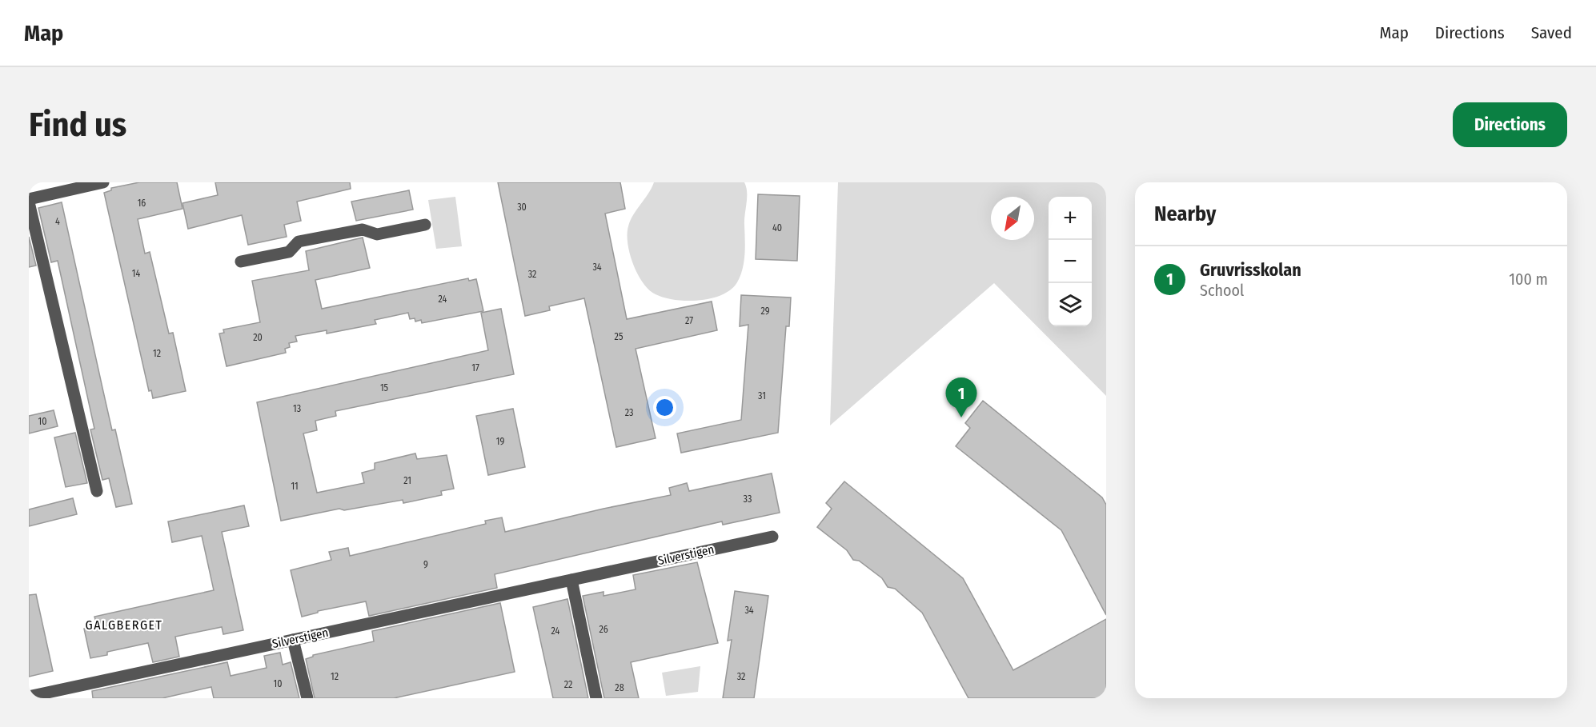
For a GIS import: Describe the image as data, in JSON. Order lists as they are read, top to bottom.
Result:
{
  "streets": {
    "street": ["Silverstigen"]
  },
  "districts": ["GALGBERGET"],
  "house_numbers": [
    "16",
    "30",
    "4",
    "40",
    "34",
    "14",
    "32",
    "24",
    "29",
    "27",
    "25",
    "20",
    "12",
    "17",
    "15",
    "31",
    "13",
    "23",
    "10",
    "19",
    "21",
    "11",
    "33",
    "9",
    "34",
    "26",
    "24",
    "12",
    "32",
    "10",
    "22",
    "28"
  ],
  "north": "bottom left",
  "page": {
    "header": "Map",
    "nav": ["Map", "Directions", "Saved"],
    "buttons": "Directions",
    "title": "Find us",
    "heading": "Nearby",
    "map_buttons": ["+", "−"],
    "list": [
      {
        "mark": "1",
        "name": "Gruvrisskolan",
        "note": "School",
        "value": "100 m"
      }
    ],
    "pins": "1"
  }
}
